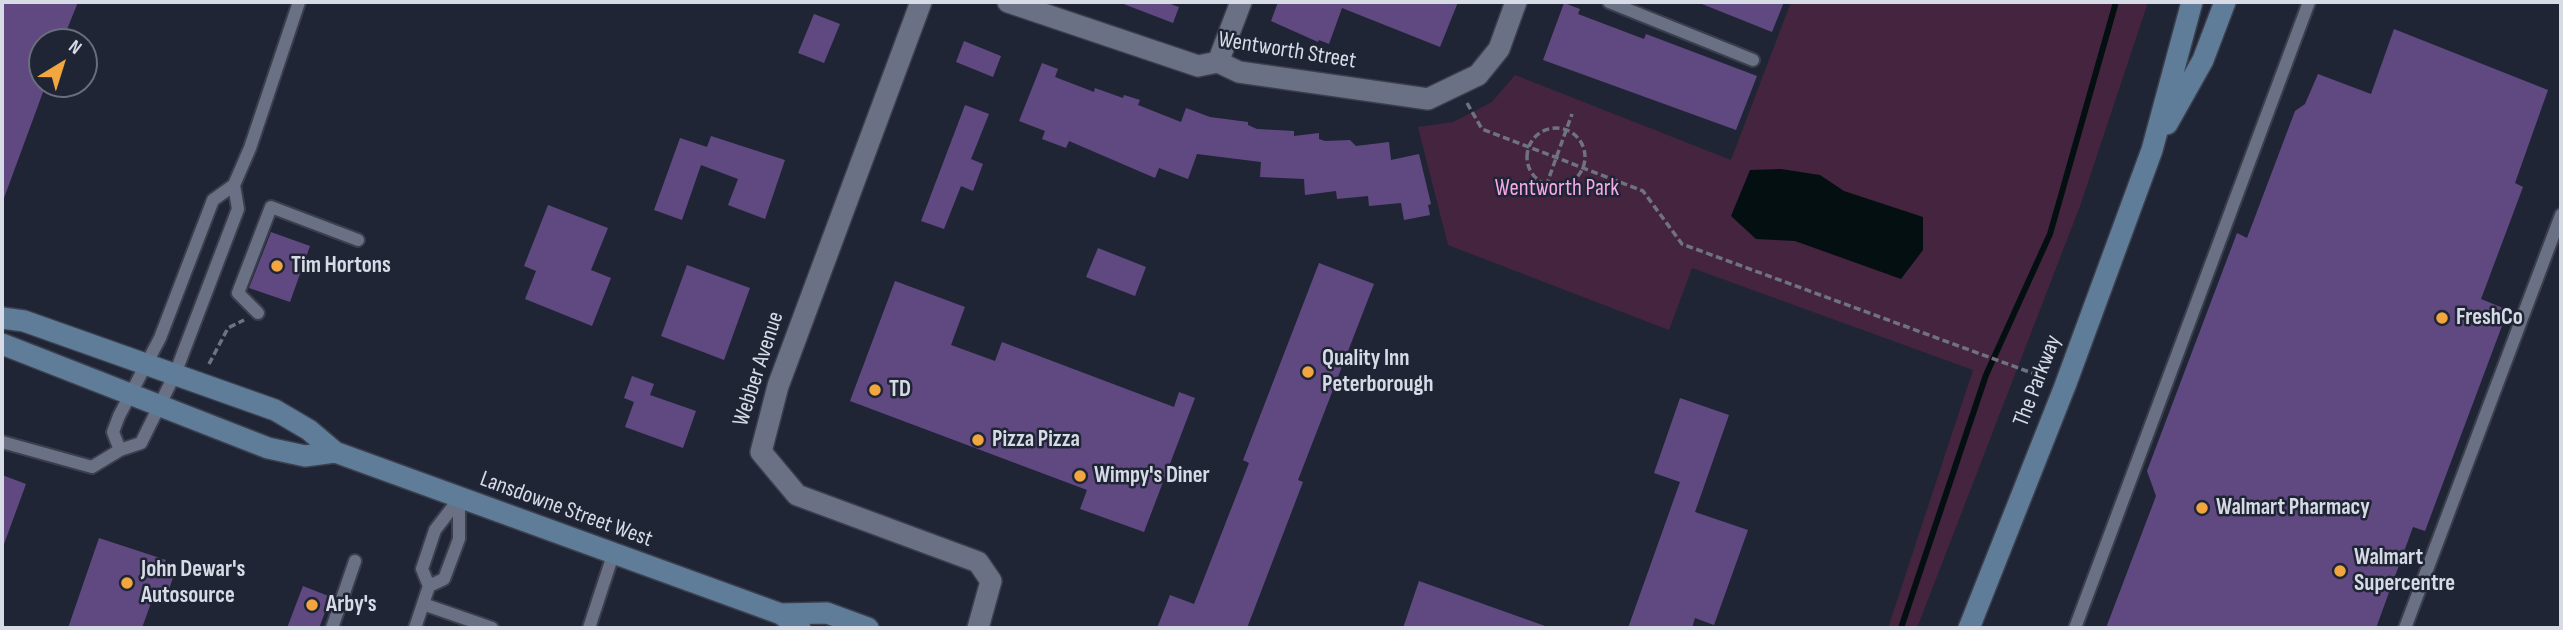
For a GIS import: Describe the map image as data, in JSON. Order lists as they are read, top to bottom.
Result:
{
  "streets": {
    "main road": ["The Parkway", "Lansdowne Street West"],
    "street": ["Wentworth Street", "Webber Avenue"]
  },
  "parks": ["Wentworth Park"],
  "places": [
    "Tim Hortons",
    "FreshCo",
    "Quality Inn Peterborough",
    "TD",
    "Pizza Pizza",
    "Wimpy's Diner",
    "Walmart Pharmacy",
    "Walmart Supercentre",
    "John Dewar's Autosource",
    "Arby's"
  ],
  "north": "top right"
}
